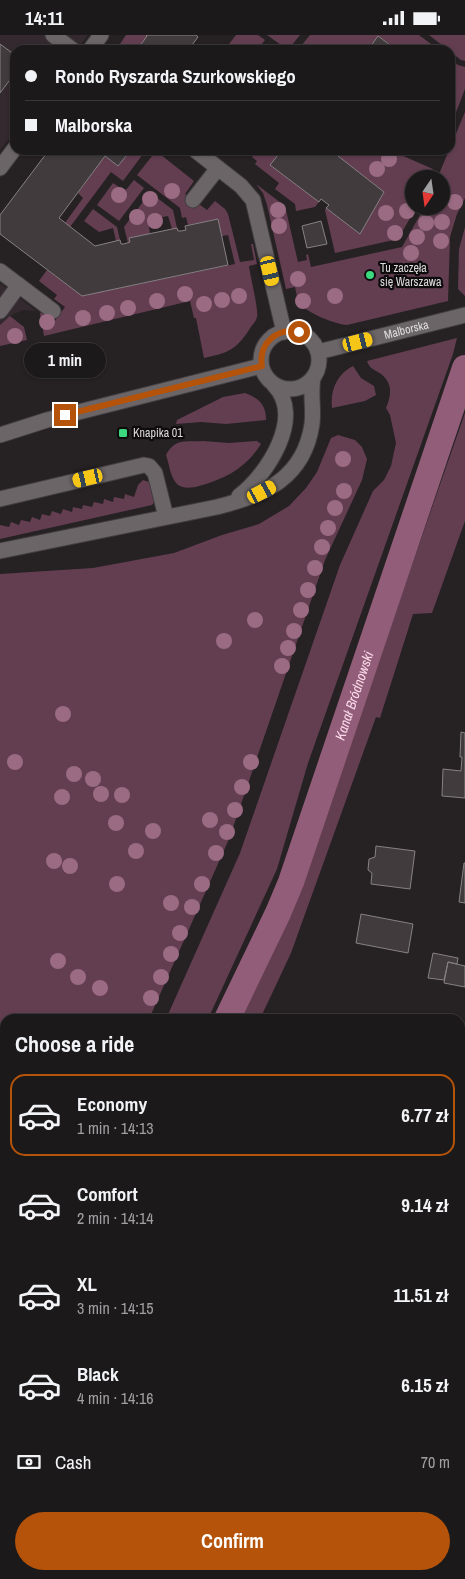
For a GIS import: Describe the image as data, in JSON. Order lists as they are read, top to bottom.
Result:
{
  "streets": {
    "street": ["Malborska"]
  },
  "water": ["Kanał Bródnowski"],
  "places": {
    "other": ["Tu zaczęła się Warszawa"],
    "transit": ["Knapika 01"]
  },
  "north": "bottom",
  "page": {
    "status": "14:11",
    "banner": ["Rondo Ryszarda Szurkowskiego", "Malborska"],
    "bubble": "1 min",
    "heading": "Choose a ride",
    "list": [
      {
        "name": "Economy",
        "note": "1 min · 14:13",
        "value": "6.77 zł"
      },
      {
        "name": "Comfort",
        "note": "2 min · 14:14",
        "value": "9.14 zł"
      },
      {
        "name": "XL",
        "note": "3 min · 14:15",
        "value": "11.51 zł"
      },
      {
        "name": "Black",
        "note": "4 min · 14:16",
        "value": "6.15 zł"
      }
    ],
    "pay": ["Cash", "70 m"],
    "buttons": "Confirm"
  }
}
